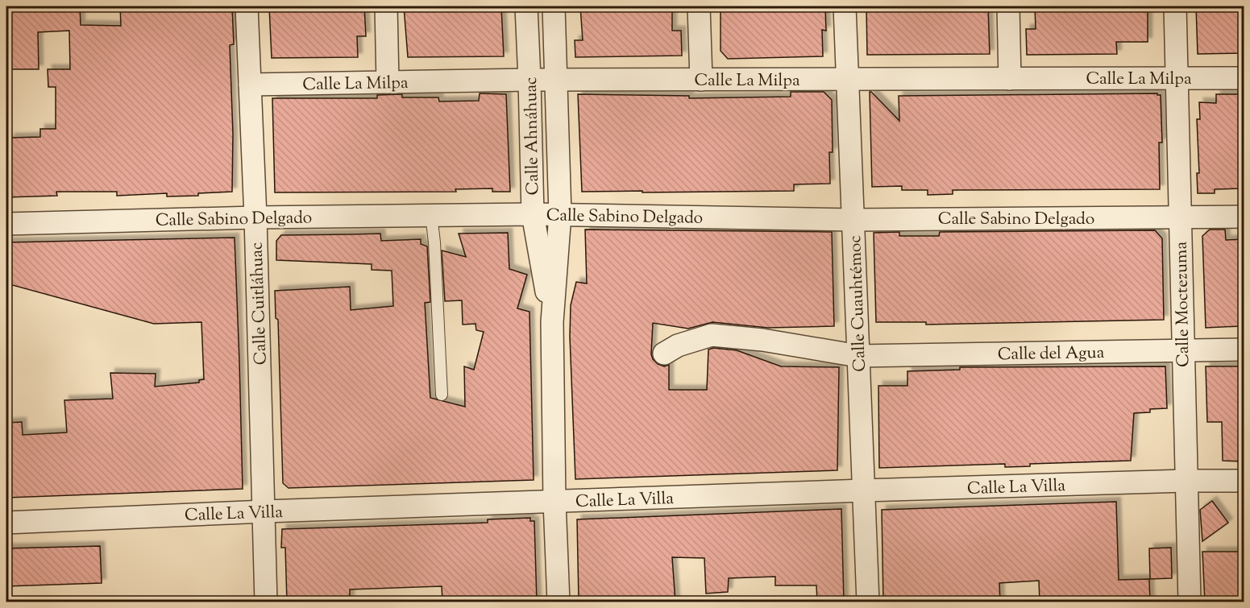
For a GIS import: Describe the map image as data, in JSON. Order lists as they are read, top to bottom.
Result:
{
  "streets": {
    "street": [
      "Calle La Milpa",
      "Calle Ahnáhuac",
      "Calle Sabino Delgado",
      "Calle Cuitláhuac",
      "Calle Cuauhtémoc",
      "Calle Moctezuma",
      "Calle del Agua",
      "Calle La Villa"
    ]
  },
  "crossings": [
    ["Calle La Milpa", "Calle Ahnáhuac"],
    ["Calle La Milpa", "Calle Cuitláhuac"],
    ["Calle La Milpa", "Calle Cuauhtémoc"],
    ["Calle La Milpa", "Calle Moctezuma"],
    ["Calle Ahnáhuac", "Calle Sabino Delgado"],
    ["Calle Ahnáhuac", "Calle La Villa"],
    ["Calle Sabino Delgado", "Calle Cuitláhuac"],
    ["Calle Sabino Delgado", "Calle Cuauhtémoc"],
    ["Calle Sabino Delgado", "Calle Moctezuma"],
    ["Calle Cuitláhuac", "Calle La Villa"],
    ["Calle Cuauhtémoc", "Calle del Agua"],
    ["Calle Cuauhtémoc", "Calle La Villa"],
    ["Calle Moctezuma", "Calle del Agua"],
    ["Calle Moctezuma", "Calle La Villa"]
  ]
}
